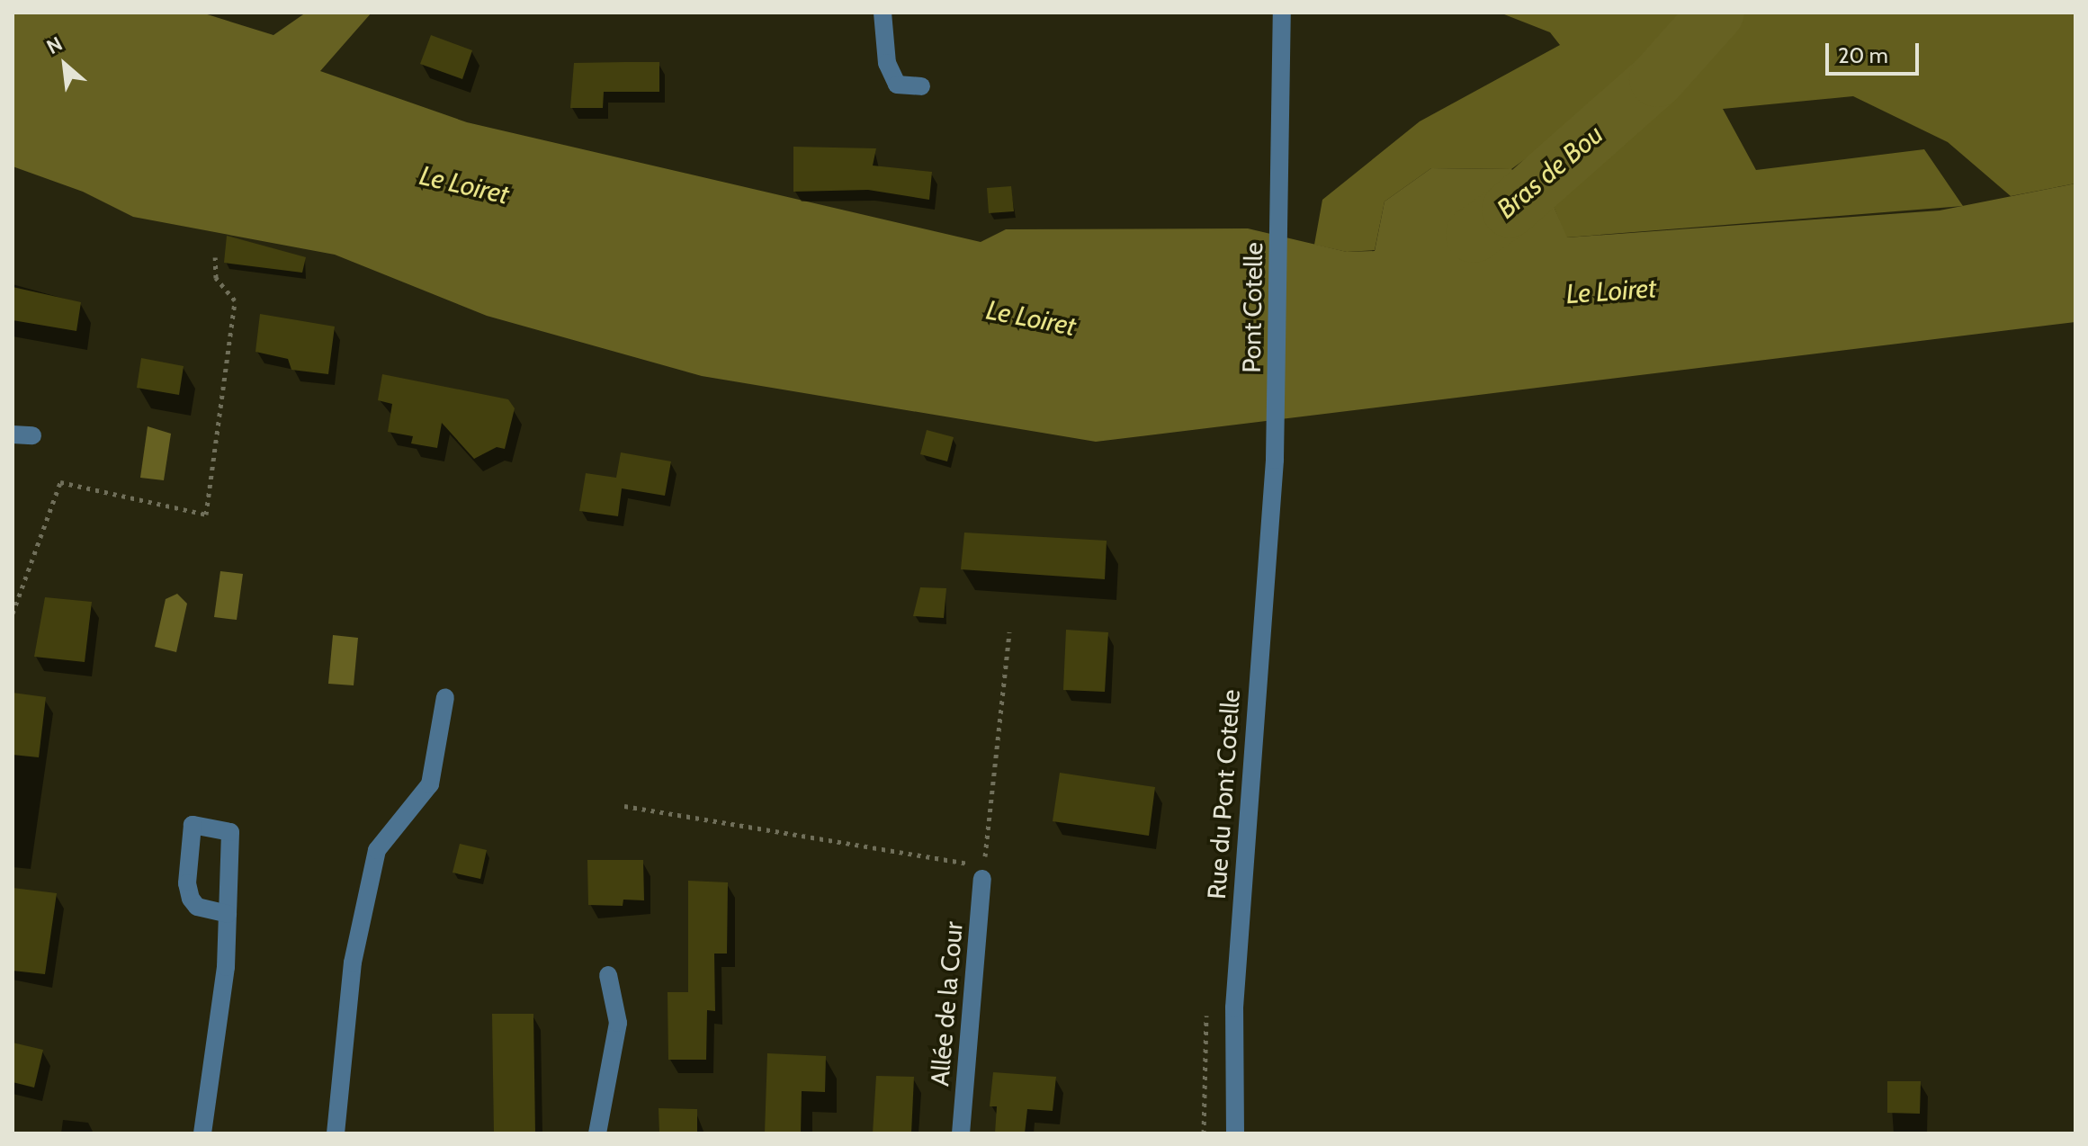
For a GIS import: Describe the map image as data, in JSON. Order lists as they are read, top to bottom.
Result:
{
  "streets": {
    "street": ["Pont Cotelle", "Rue du Pont Cotelle", "Allée de la Cour"]
  },
  "crossings": [
    ["Pont Cotelle", "Rue du Pont Cotelle"]
  ],
  "water": ["Bras de Bou", "Le Loiret"],
  "scale_bar": "20 m",
  "north": "top left"
}
